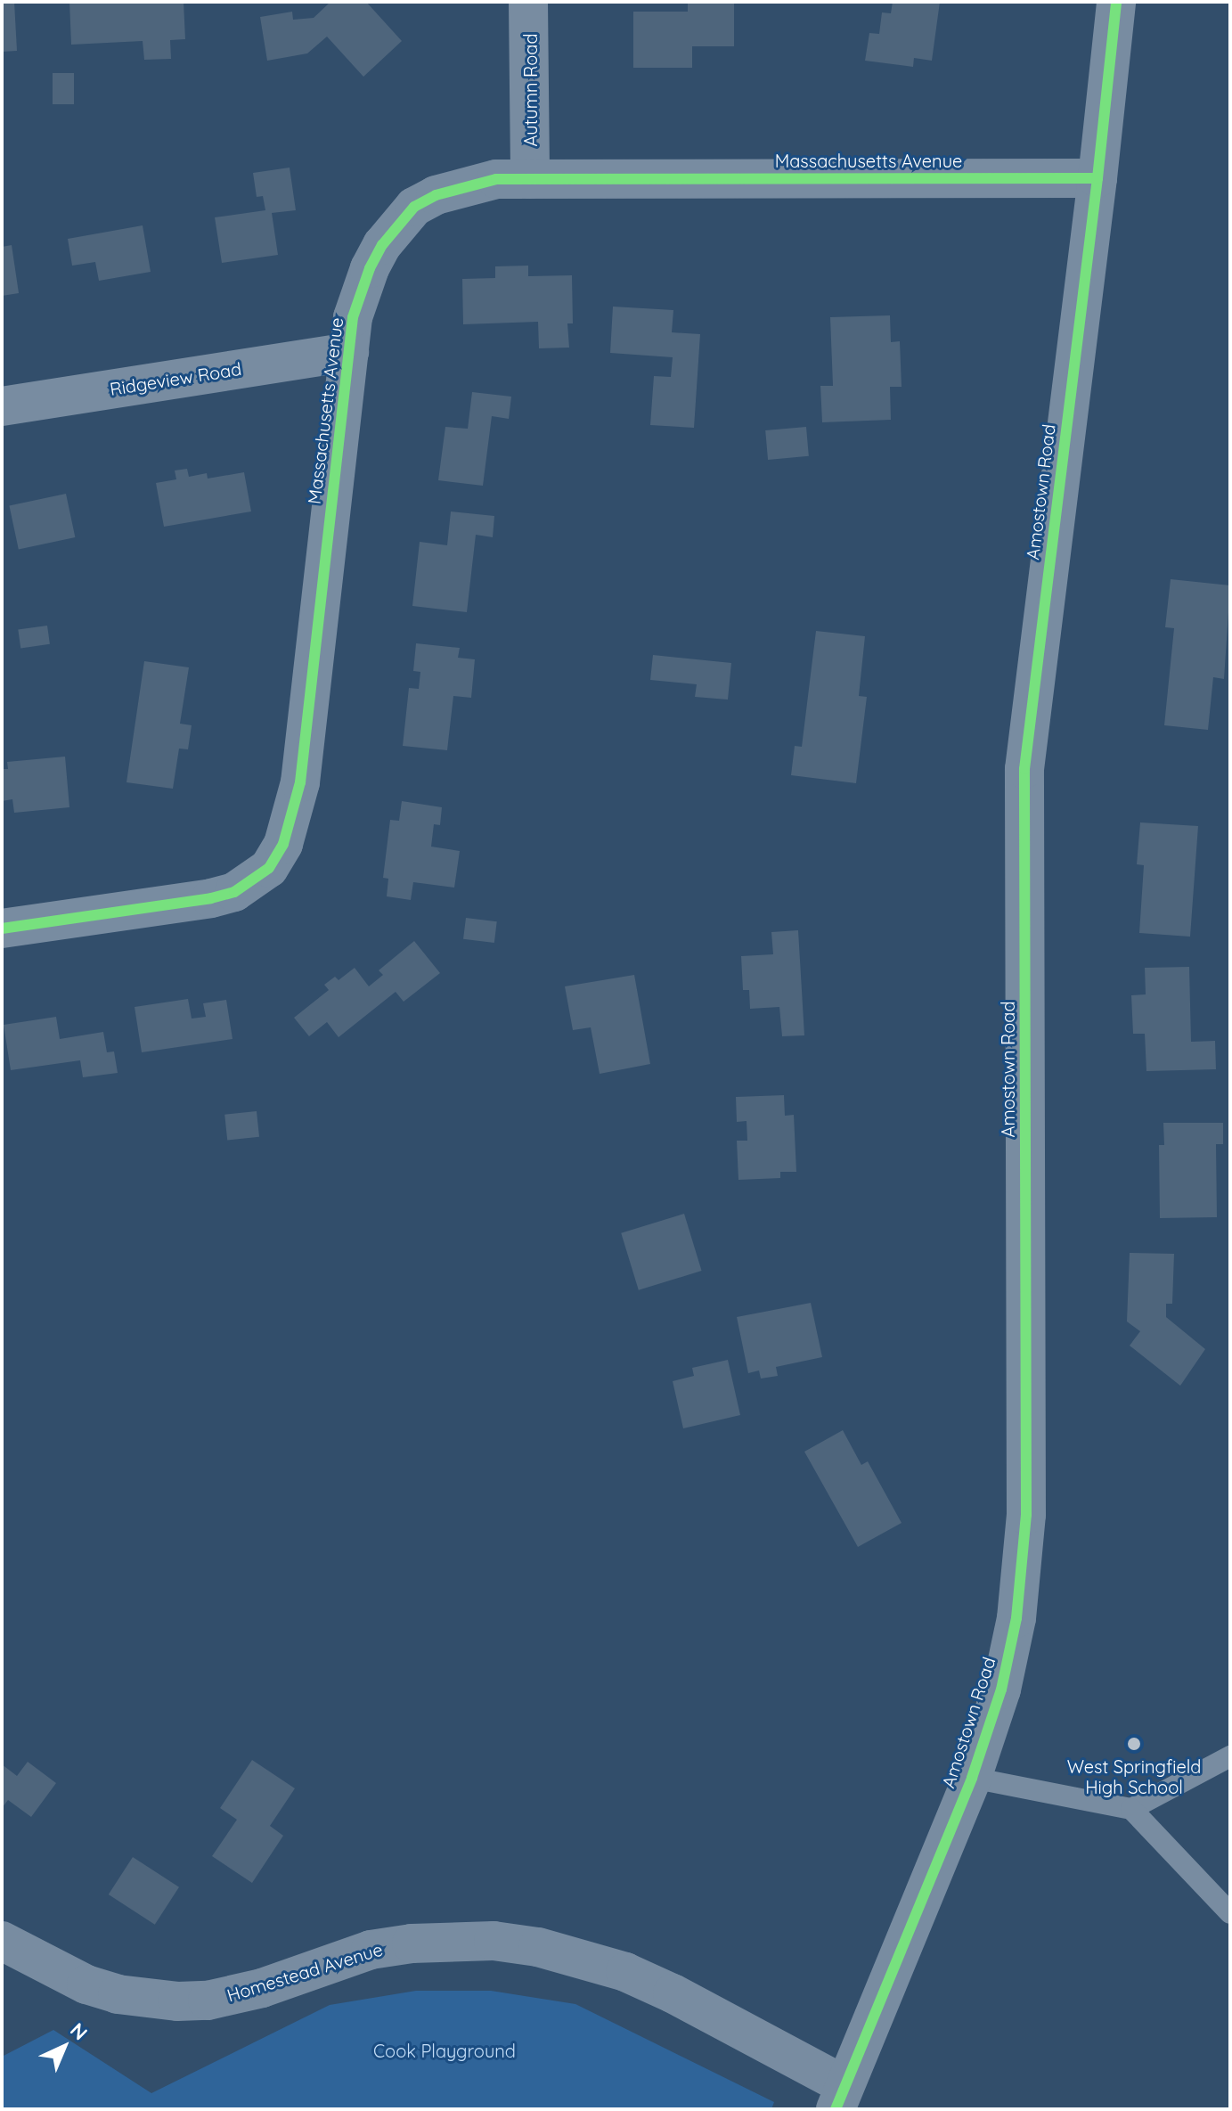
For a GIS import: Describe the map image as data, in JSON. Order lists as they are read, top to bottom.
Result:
{
  "streets": {
    "street": [
      "Autumn Road",
      "Massachusetts Avenue",
      "Ridgeview Road",
      "Amostown Road",
      "Homestead Avenue"
    ]
  },
  "crossings": [
    ["Autumn Road", "Massachusetts Avenue"],
    ["Massachusetts Avenue", "Ridgeview Road"],
    ["Massachusetts Avenue", "Amostown Road"],
    ["Amostown Road", "Homestead Avenue"]
  ],
  "parks": ["Cook Playground"],
  "places": ["West Springfield High School"],
  "north": "top right"
}
